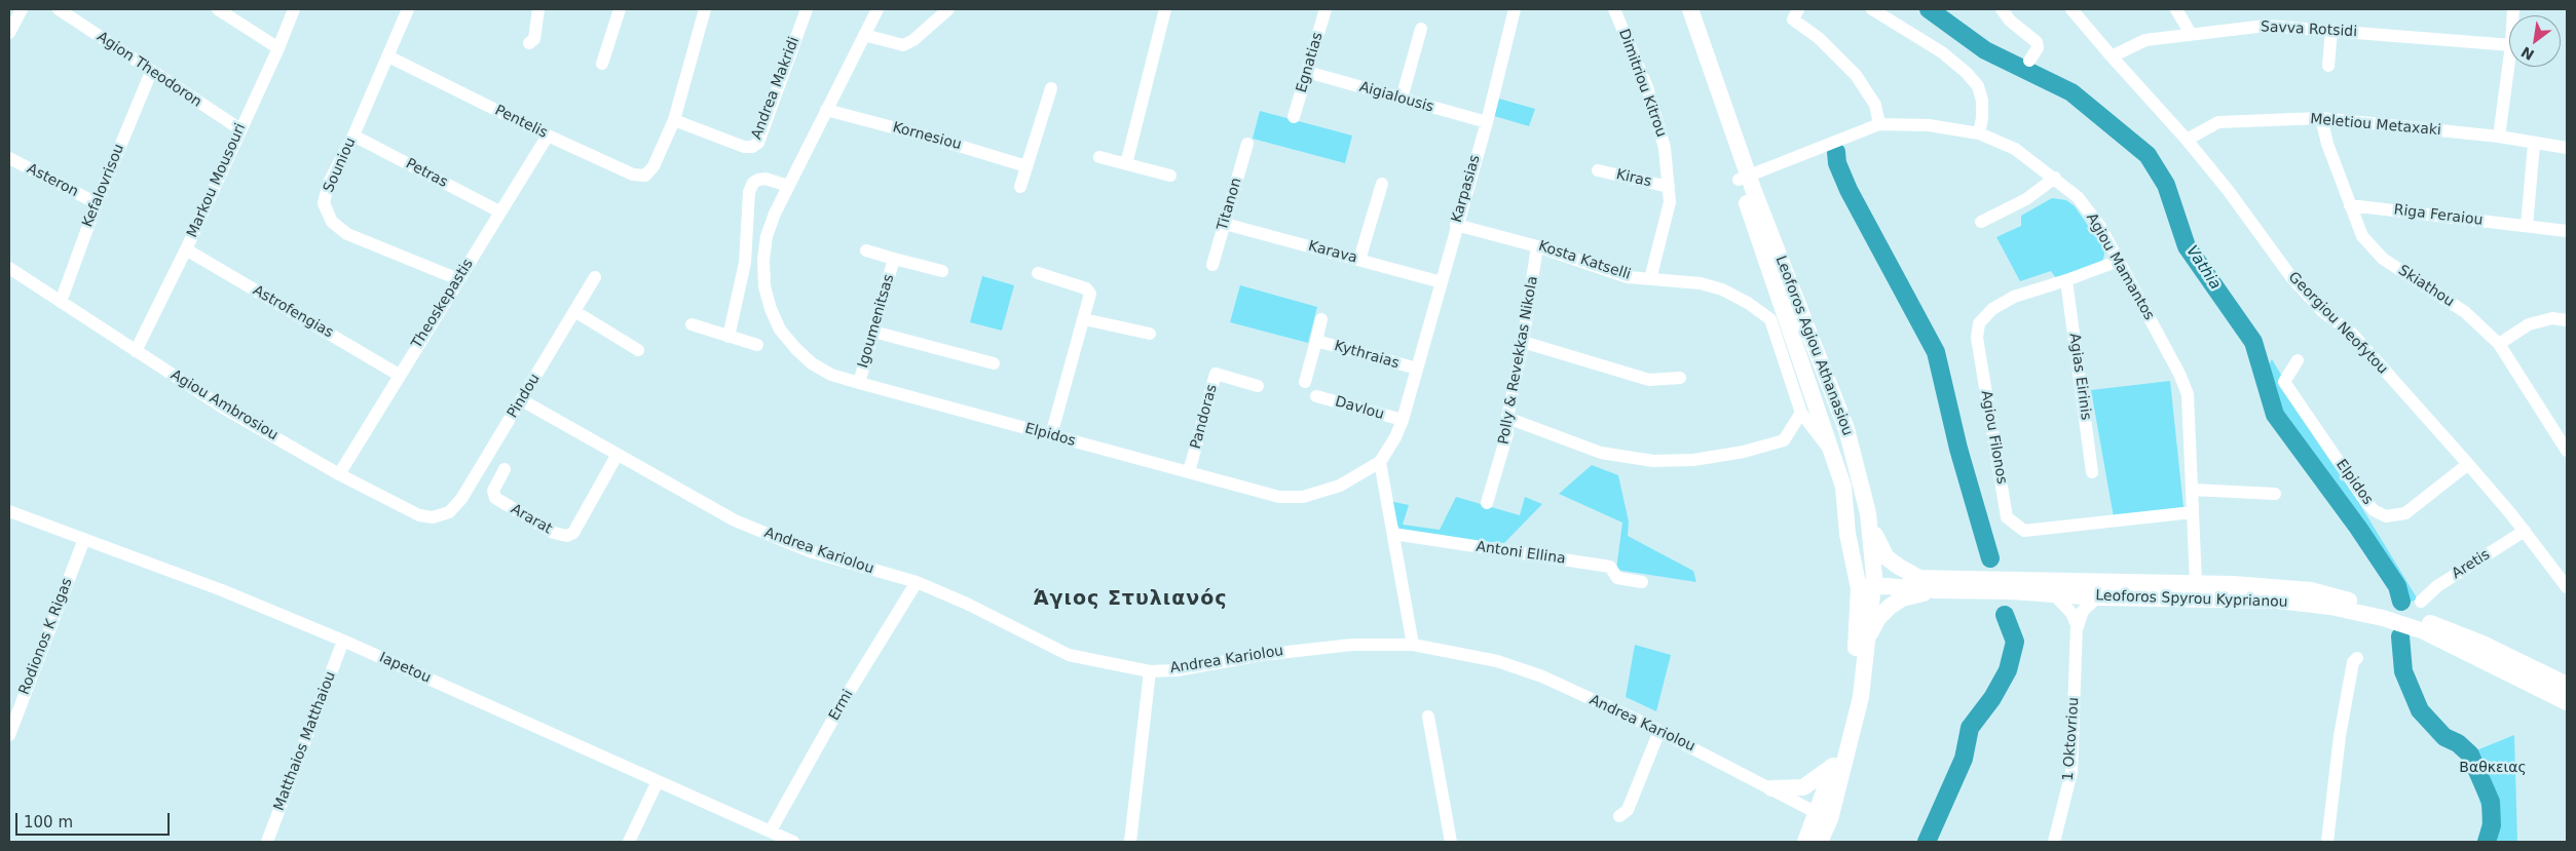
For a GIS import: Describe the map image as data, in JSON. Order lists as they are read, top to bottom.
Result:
{
  "streets": {
    "main road": ["Leoforos Agiou Athanasiou", "Leoforos Spyrou Kyprianou"],
    "street": [
      "Savva Rotsidi",
      "Egnatias",
      "Agion Theodoron",
      "Dimitriou Kitrou",
      "Andrea Makridi",
      "Aigialousis",
      "Pentelis",
      "Meletiou Metaxaki",
      "Kornesiou",
      "Souniou",
      "Petras",
      "Kiras",
      "Asteron",
      "Markou Mousouri",
      "Kefalovrisou",
      "Karpasias",
      "Titanon",
      "Riga Feraiou",
      "Karava",
      "Kosta Katselli",
      "Agiou Mamantos",
      "Skiathou",
      "Theoskepastis",
      "Astrofengias",
      "Igoumenitsas",
      "Georgiou Neofytou",
      "Kythraias",
      "Polly & Revekkas Nikola",
      "Agias Eirinis",
      "Pindou",
      "Agiou Ambrosiou",
      "Davlou",
      "Pandoras",
      "Elpidos",
      "Agiou Filonos",
      "Ararat",
      "Andrea Kariolou",
      "Antoni Ellina",
      "Aretis",
      "Rodionos K Rigas",
      "Iapetou",
      "Ermi",
      "1 Oktovriou",
      "Matthaios Matthaiou"
    ]
  },
  "crossings": [
    ["Savva Rotsidi", "Georgiou Neofytou"],
    ["Egnatias", "Aigialousis"],
    ["Agion Theodoron", "Markou Mousouri"],
    ["Agion Theodoron", "Kefalovrisou"],
    ["Dimitriou Kitrou", "Kiras"],
    ["Dimitriou Kitrou", "Kosta Katselli"],
    ["Andrea Makridi", "Pentelis"],
    ["Aigialousis", "Karpasias"],
    ["Pentelis", "Souniou"],
    ["Pentelis", "Theoskepastis"],
    ["Meletiou Metaxaki", "Skiathou"],
    ["Meletiou Metaxaki", "Georgiou Neofytou"],
    ["Kornesiou", "Elpidos"],
    ["Souniou", "Petras"],
    ["Souniou", "Theoskepastis"],
    ["Petras", "Theoskepastis"],
    ["Asteron", "Kefalovrisou"],
    ["Markou Mousouri", "Astrofengias"],
    ["Markou Mousouri", "Agiou Ambrosiou"],
    ["Kefalovrisou", "Agiou Ambrosiou"],
    ["Karpasias", "Karava"],
    ["Karpasias", "Kosta Katselli"],
    ["Karpasias", "Kythraias"],
    ["Karpasias", "Elpidos"],
    ["Titanon", "Karava"],
    ["Riga Feraiou", "Skiathou"],
    ["Kosta Katselli", "Leoforos Agiou Athanasiou"],
    ["Kosta Katselli", "Polly & Revekkas Nikola"],
    ["Agiou Mamantos", "Leoforos Agiou Athanasiou"],
    ["Agiou Mamantos", "Agiou Filonos"],
    ["Agiou Mamantos", "Leoforos Spyrou Kyprianou"],
    ["Theoskepastis", "Astrofengias"],
    ["Theoskepastis", "Agiou Ambrosiou"],
    ["Igoumenitsas", "Elpidos"],
    ["Georgiou Neofytou", "Elpidos"],
    ["Georgiou Neofytou", "Aretis"],
    ["Leoforos Agiou Athanasiou", "Andrea Kariolou"],
    ["Leoforos Agiou Athanasiou", "Leoforos Spyrou Kyprianou"],
    ["Kythraias", "Elpidos"],
    ["Agias Eirinis", "Agiou Filonos"],
    ["Pindou", "Agiou Ambrosiou"],
    ["Pindou", "Andrea Kariolou"],
    ["Davlou", "Elpidos"],
    ["Pandoras", "Elpidos"],
    ["Ararat", "Andrea Kariolou"],
    ["Andrea Kariolou", "Ermi"],
    ["Leoforos Spyrou Kyprianou", "1 Oktovriou"],
    ["Rodionos K Rigas", "Iapetou"],
    ["Iapetou", "Ermi"],
    ["Iapetou", "Matthaios Matthaiou"]
  ],
  "districts": ["Άγιος Στυλιανός"],
  "water": ["Vathia"],
  "parks": ["Βαθκειας"],
  "scale_bar": "100 m",
  "north": "bottom left"
}
